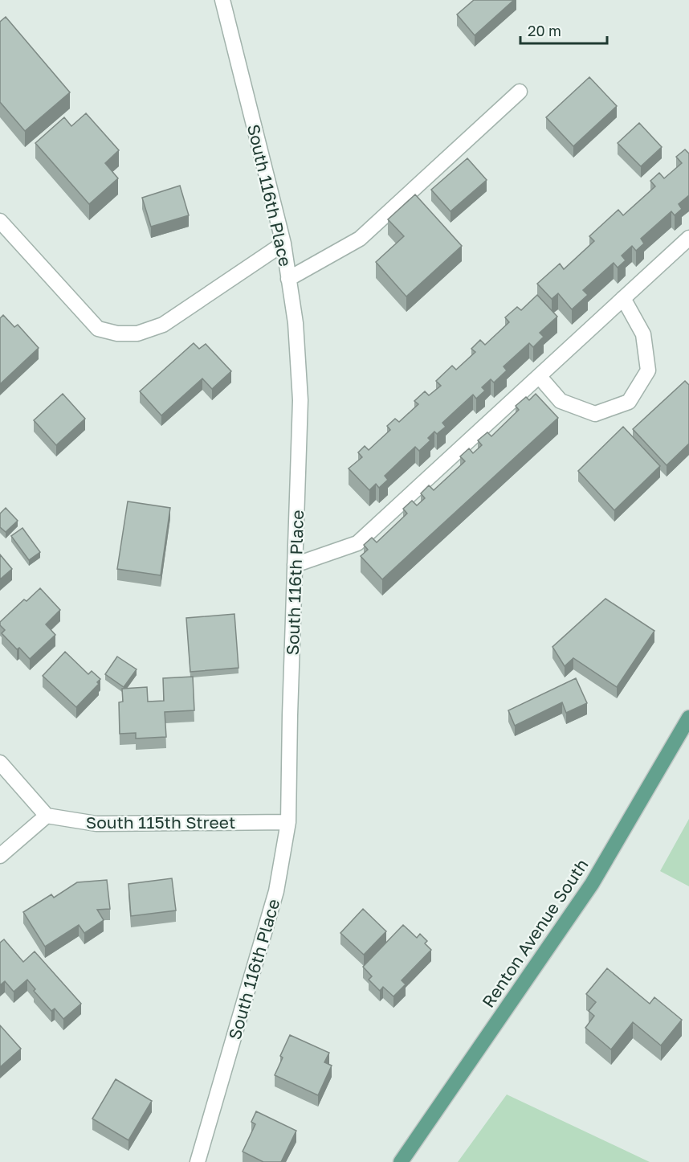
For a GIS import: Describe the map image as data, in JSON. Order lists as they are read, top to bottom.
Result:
{
  "streets": {
    "main road": ["Renton Avenue South"],
    "street": ["South 116th Place", "South 115th Street"]
  },
  "crossings": [
    ["South 116th Place", "South 115th Street"]
  ],
  "scale_bar": "20 m"
}
